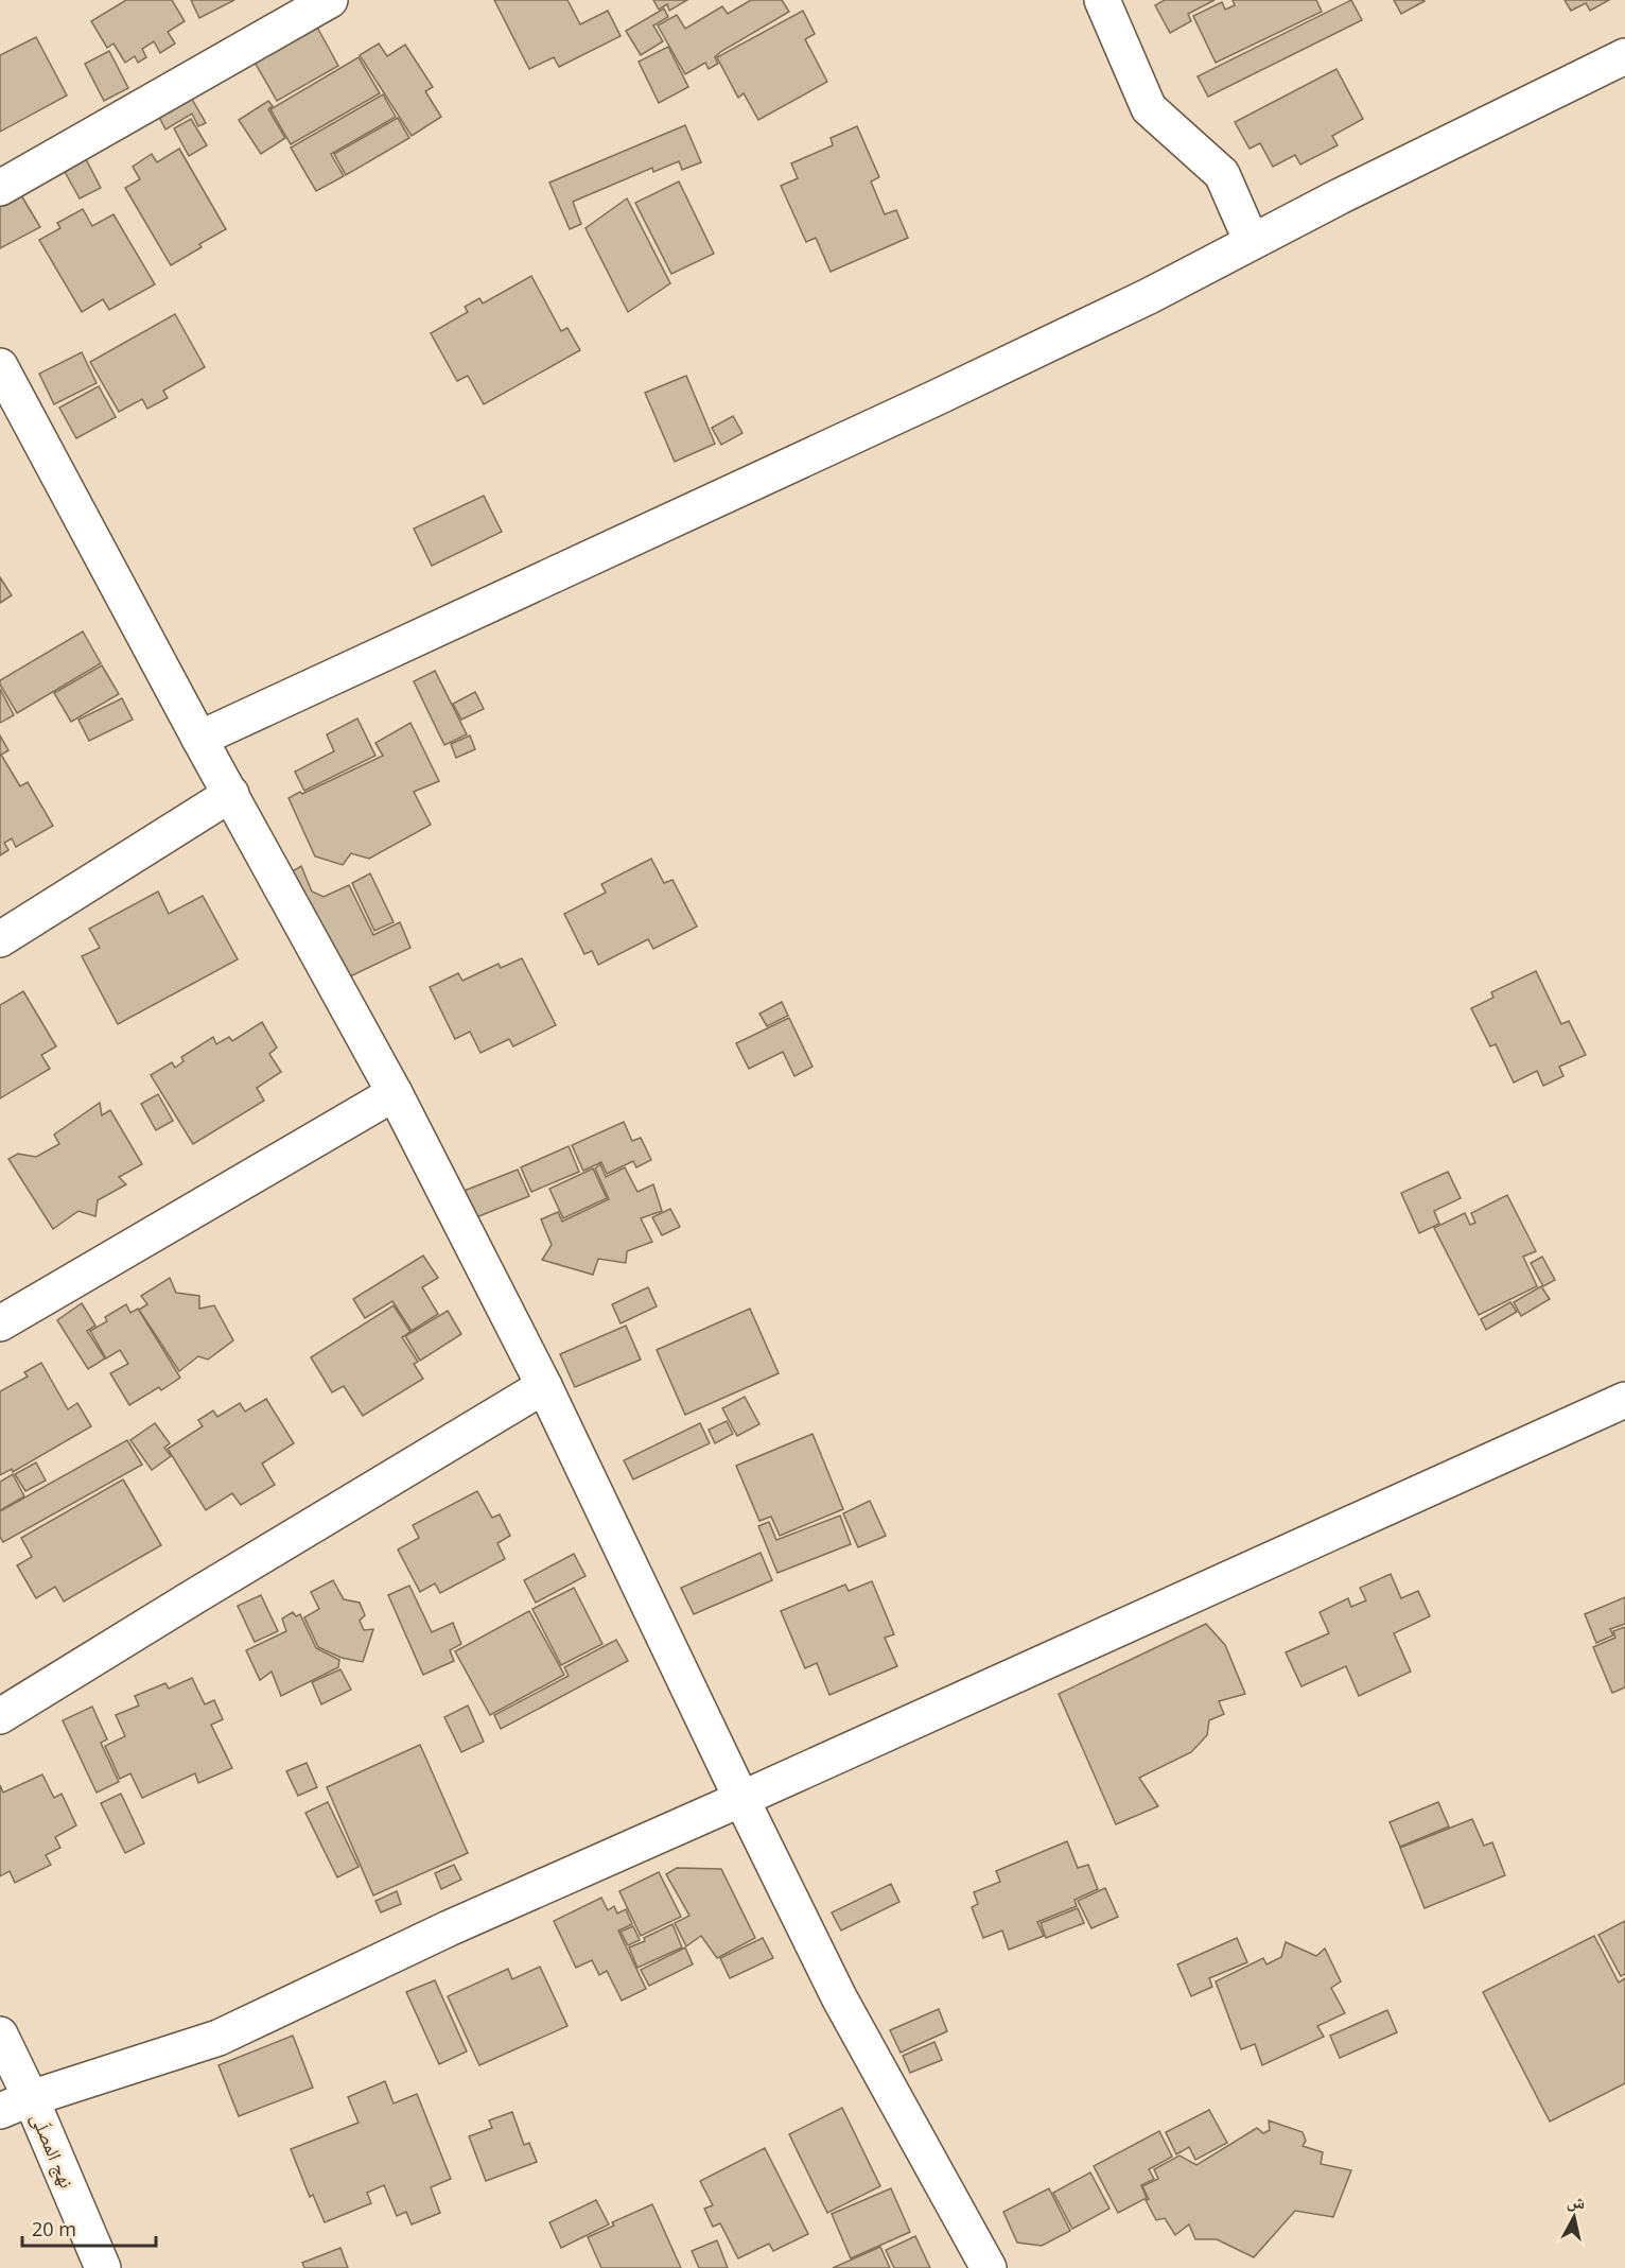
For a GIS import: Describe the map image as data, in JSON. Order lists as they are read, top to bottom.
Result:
{
  "streets": {
    "street": ["نهج المصلّى"]
  },
  "scale_bar": "20 m",
  "north": "top"
}
